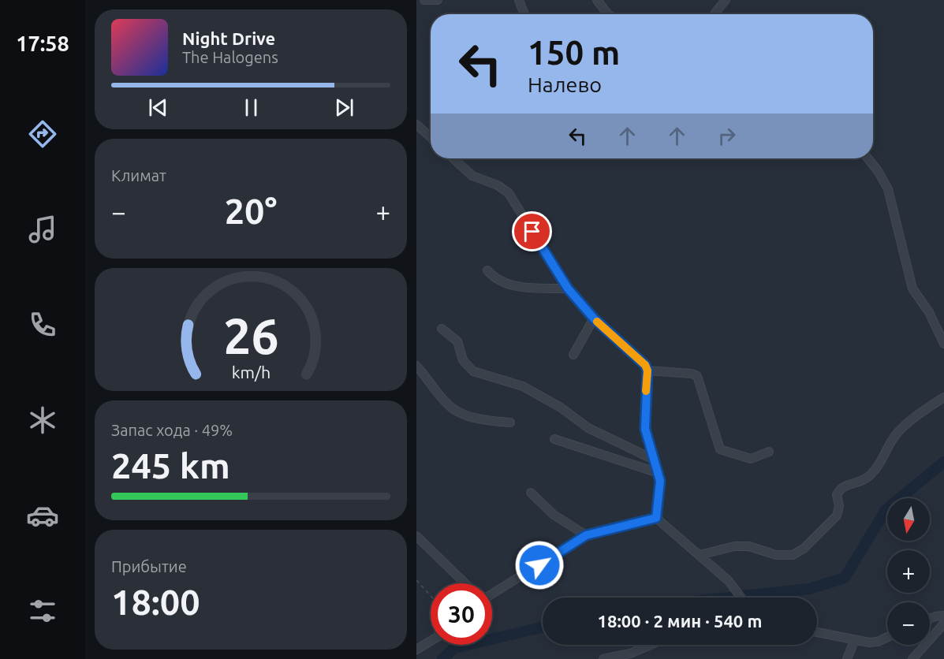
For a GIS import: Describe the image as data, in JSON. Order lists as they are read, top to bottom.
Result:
{
  "north": "bottom",
  "page": {
    "tabs": "17:58",
    "turn": ["150 m", "Налево"],
    "song": ["Night Drive", "The Halogens"],
    "tile": [
      "Климат",
      ["Запас хода · 49%", "245 km"],
      ["Прибытие", "18:00"]
    ],
    "heat": ["−", "20°", "+"],
    "map_buttons": ["+", "−"],
    "limit": "30",
    "trip": "18:00 · 2 мин · 540 m",
    "gauge": ["26", "km/h"]
  }
}
